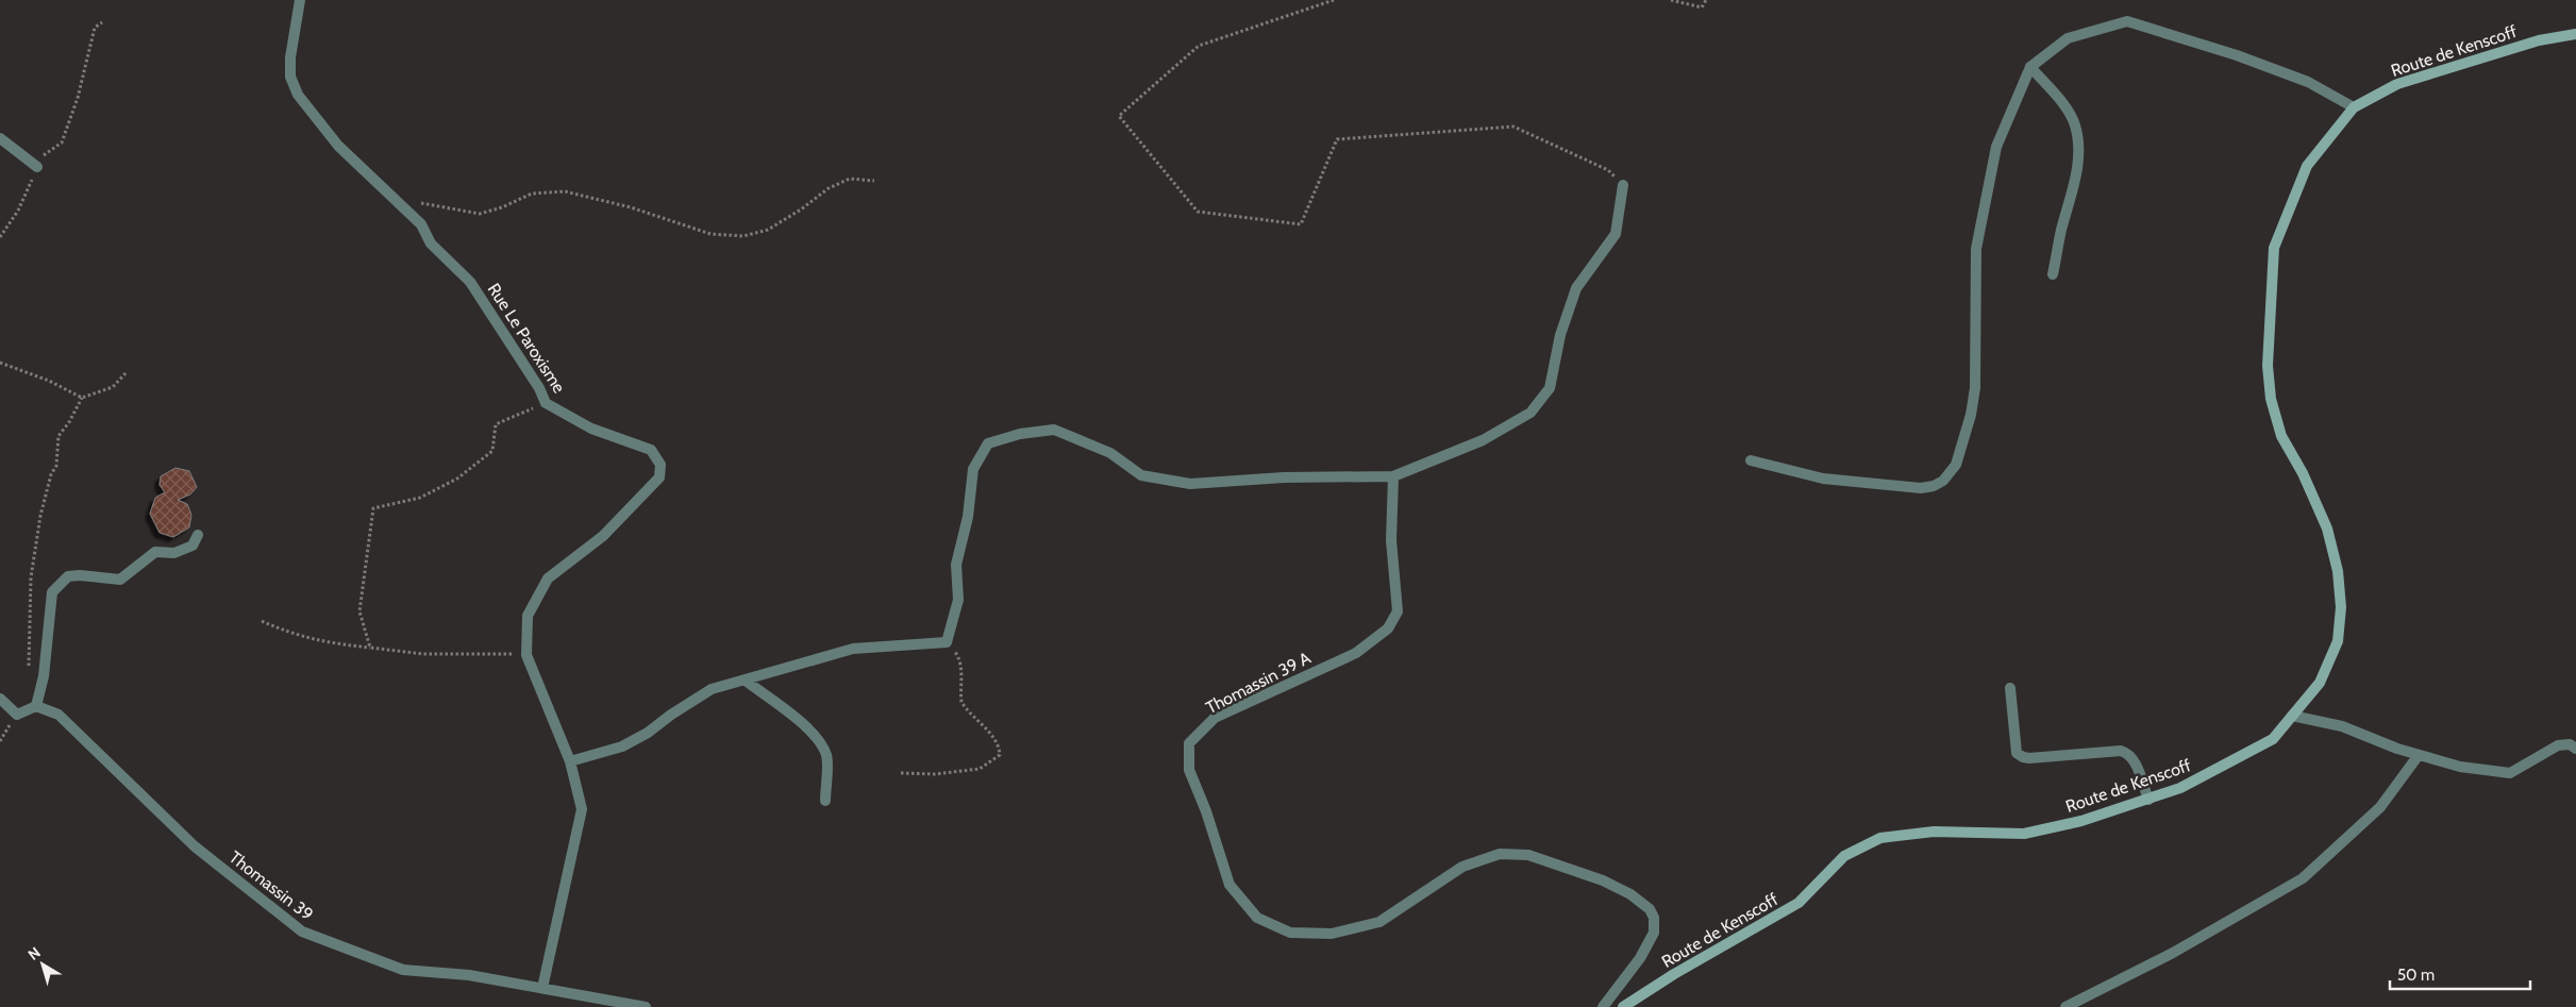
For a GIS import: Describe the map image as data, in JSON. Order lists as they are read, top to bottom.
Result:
{
  "streets": {
    "main road": ["Route de Kenscoff"],
    "street": ["Rue Le Paroxisme", "Thomassin 39 A", "Thomassin 39"]
  },
  "crossings": [
    ["Rue Le Paroxisme", "Thomassin 39"]
  ],
  "scale_bar": "50 m",
  "north": "top left"
}
